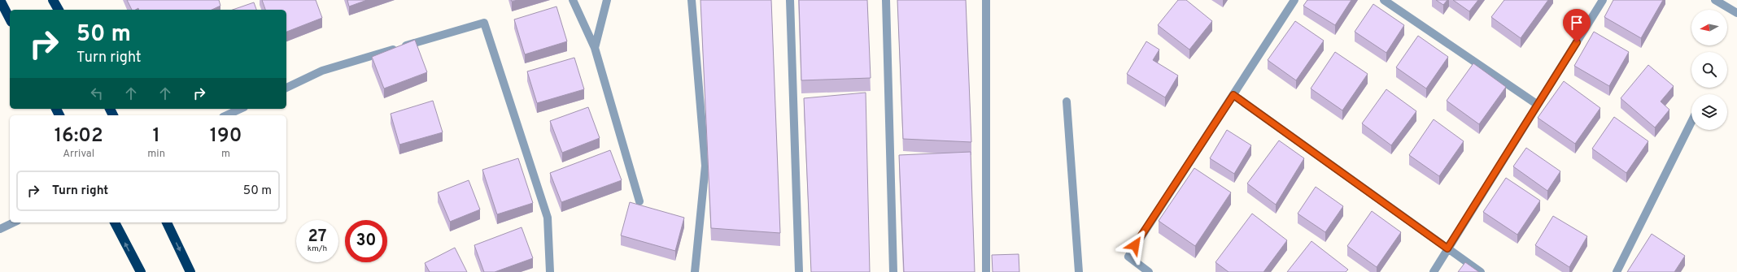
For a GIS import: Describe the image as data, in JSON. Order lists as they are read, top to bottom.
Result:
{
  "north": "left",
  "page": {
    "turn": ["50 m", "Turn right"],
    "eta": [
      "16:02",
      "Arrival",
      "1",
      "min",
      "190",
      "m"
    ],
    "list": [
      {
        "name": "Turn right",
        "value": "50 m"
      }
    ],
    "speed": "27 km/h",
    "limit": "30"
  }
}
